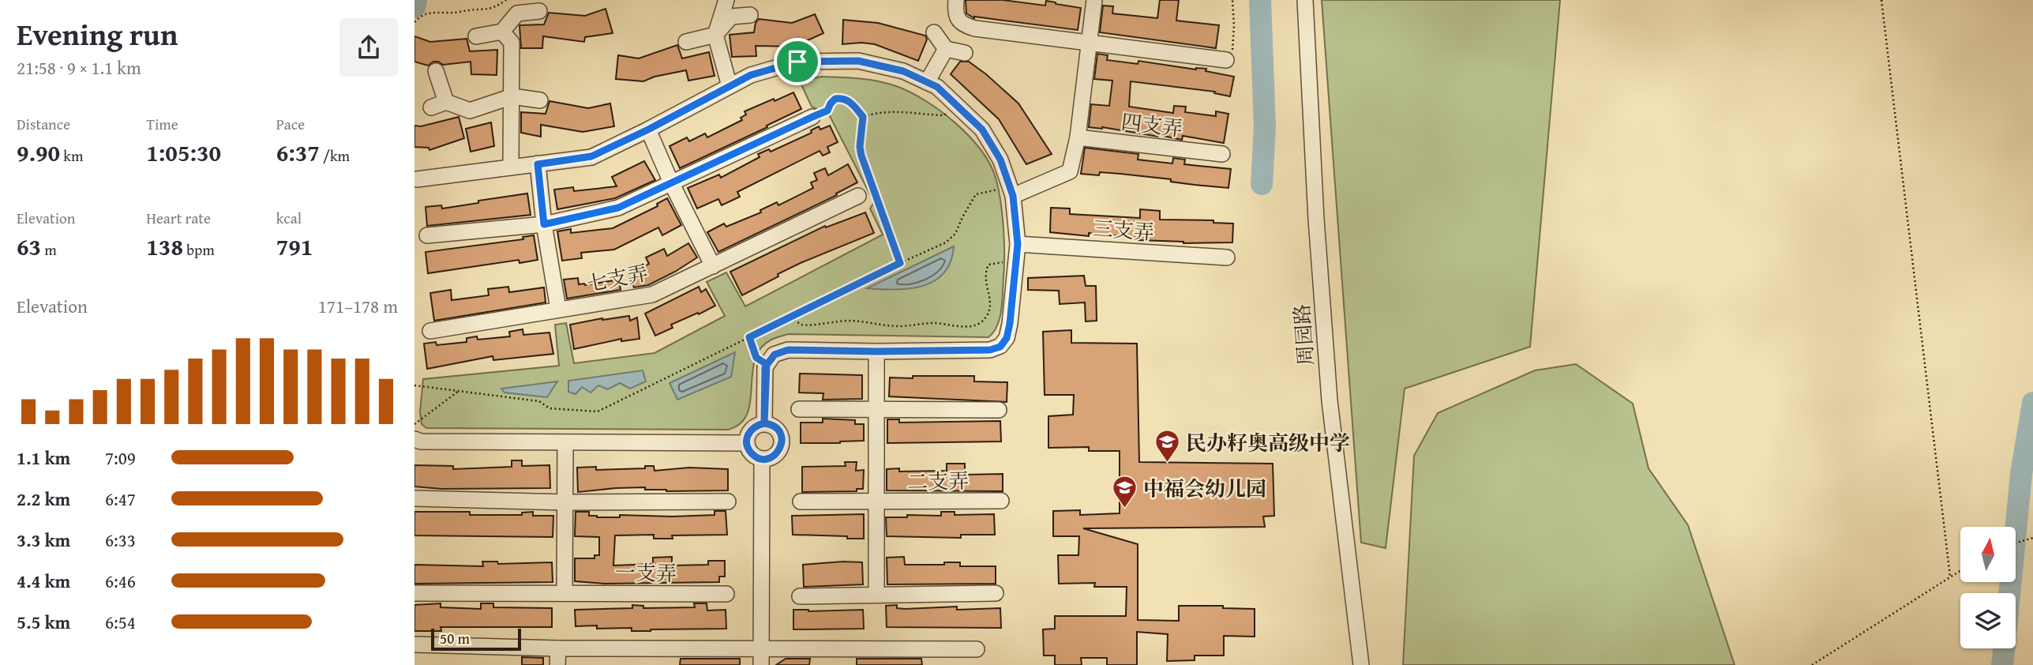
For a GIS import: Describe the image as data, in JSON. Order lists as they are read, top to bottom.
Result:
{
  "streets": {
    "street": [
      "四支弄",
      "三支弄",
      "七支弄",
      "周园路",
      "二支弄",
      "一支弄"
    ]
  },
  "places": {
    "school or university": ["民办籽奥高级中学", "中福会幼儿园"]
  },
  "scale_bar": "50 m",
  "north": "top",
  "page": {
    "heading": ["Evening run", "21:58 · 9 × 1.1 km"],
    "stats": [
      ["Distance", "9.90 km"],
      ["Time", "1:05:30"],
      ["Pace", "6:37 /km"],
      ["Elevation", "63 m"],
      ["Heart rate", "138 bpm"],
      ["kcal", "791"]
    ],
    "chart": ["Elevation", "171–178 m"],
    "list": [
      {
        "name": "1.1 km",
        "note": "7:09"
      },
      {
        "name": "2.2 km",
        "note": "6:47"
      },
      {
        "name": "3.3 km",
        "note": "6:33"
      },
      {
        "name": "4.4 km",
        "note": "6:46"
      },
      {
        "name": "5.5 km",
        "note": "6:54"
      }
    ],
    "scale": "50 m"
  }
}
